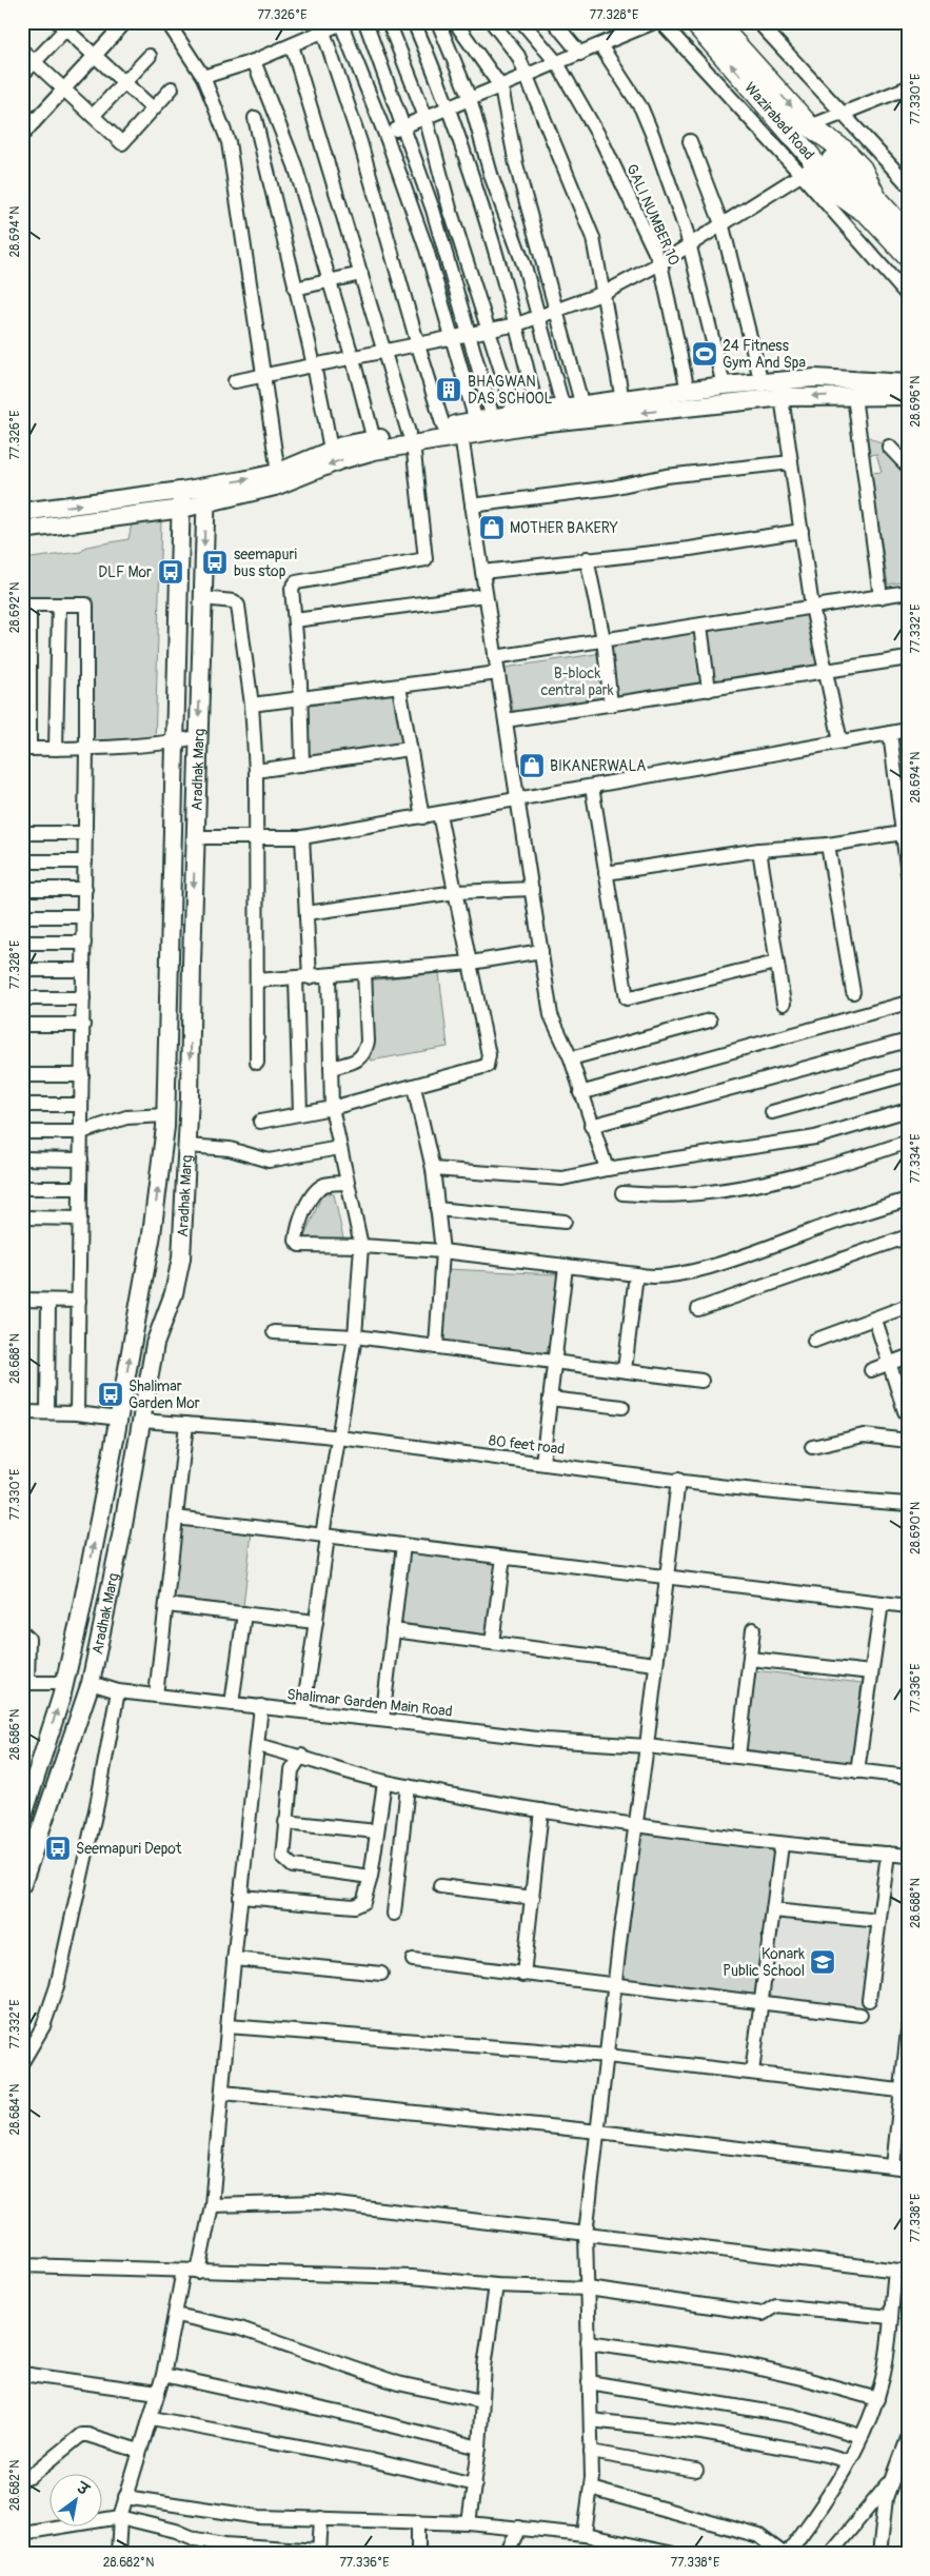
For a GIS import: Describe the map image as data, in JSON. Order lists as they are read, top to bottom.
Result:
{
  "streets": {
    "highway": ["Wazirabad Road"],
    "main road": ["Aradhak Marg"],
    "street": ["GALI NUMBER 10", "80 feet road", "Shalimar Garden Main Road"]
  },
  "crossings": [
    ["Aradhak Marg", "80 feet road"],
    ["Aradhak Marg", "Shalimar Garden Main Road"]
  ],
  "parks": ["B-block central park"],
  "places": {
    "sports": ["24 Fitness Gym And Spa"],
    "building": ["BHAGWAN DAS SCHOOL"],
    "shop": ["MOTHER BAKERY", "BIKANERWALA"],
    "bus stop": [
      "seemapuri bus stop",
      "DLF Mor",
      "Shalimar Garden Mor",
      "Seemapuri Depot"
    ],
    "school or university": ["Konark Public School"]
  },
  "north": "top right",
  "coordinates": [
    "77.326°E",
    "77.328°E",
    "77.330°E",
    "28.694°N",
    "28.696°N",
    "28.692°N",
    "77.332°E",
    "77.334°E",
    "28.688°N",
    "28.690°N",
    "77.336°E",
    "28.686°N",
    "28.684°N",
    "77.338°E",
    "28.682°N"
  ]
}
